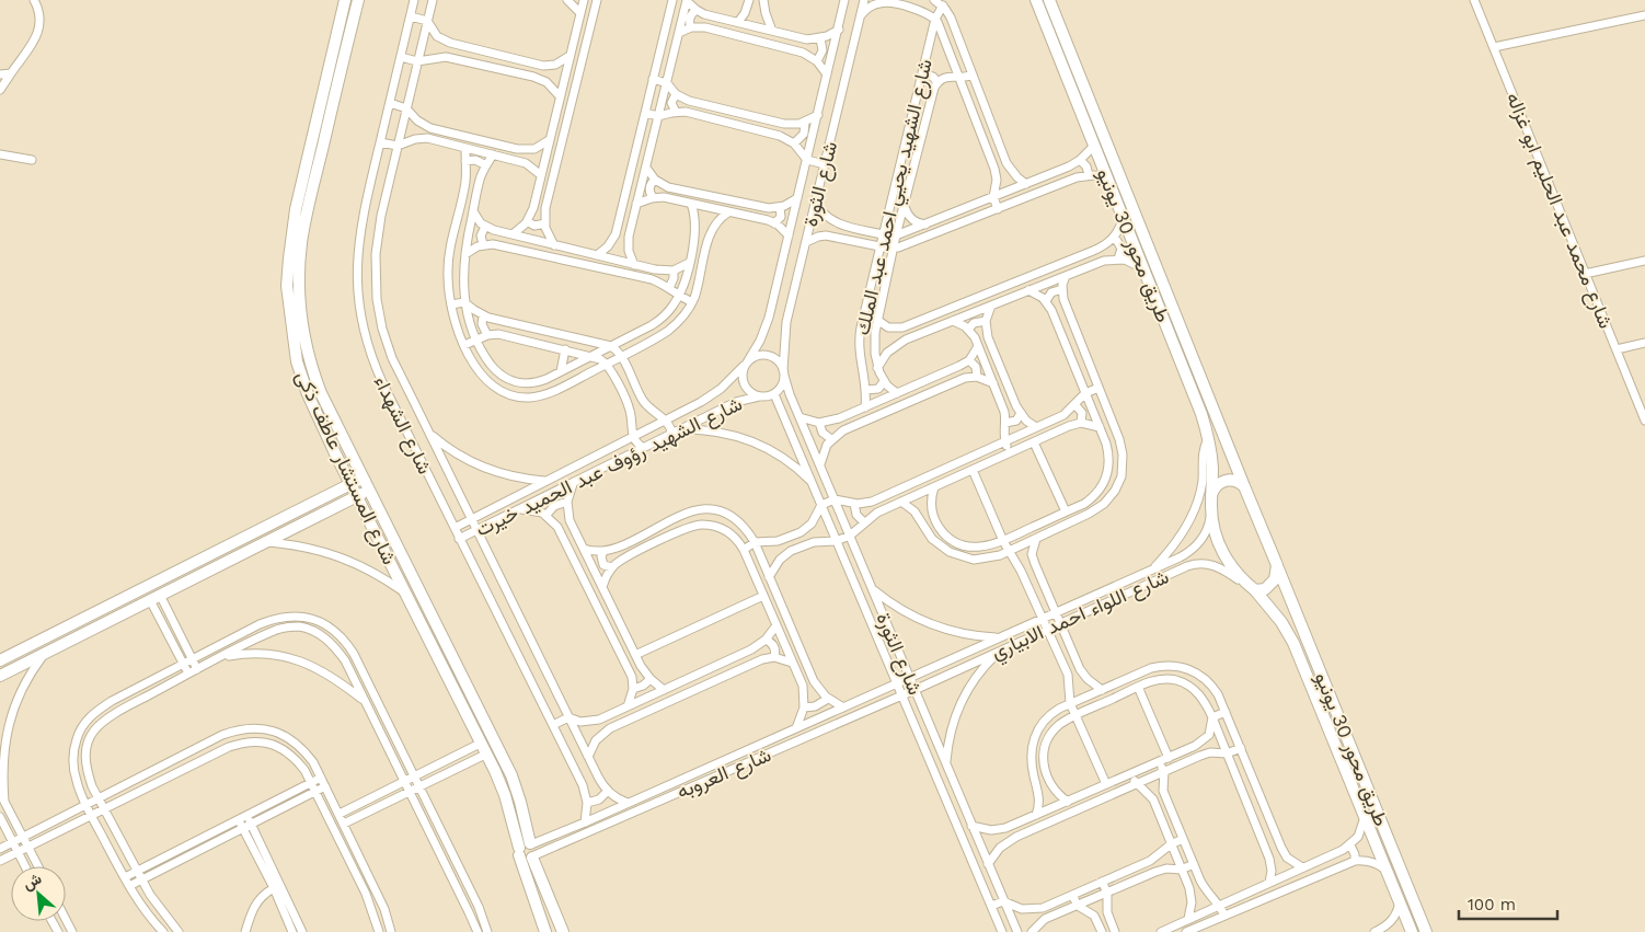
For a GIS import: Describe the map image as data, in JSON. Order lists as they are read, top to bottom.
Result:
{
  "streets": {
    "street": [
      "شارع الثورة",
      "شارع الشهيد يحيي احمد عبد الملك",
      "شارع محمد عبد الحليم ابو غزاله",
      "طريق محور 30 يونيو",
      "شارع الشهداء",
      "شارع الشهيد رؤوف عبد الحميد خيرت",
      "شارع المستشار عاطف ذكى",
      "شارع اللواء احمد الابياري",
      "شارع العروبه"
    ]
  },
  "crossings": [
    ["شارع الثورة", "شارع الشهيد رؤوف عبد الحميد خيرت"],
    ["شارع الثورة", "شارع اللواء احمد الابياري"],
    ["شارع الثورة", "شارع العروبه"],
    ["طريق محور 30 يونيو", "شارع اللواء احمد الابياري"],
    ["شارع الشهداء", "شارع الشهيد رؤوف عبد الحميد خيرت"],
    ["شارع الشهداء", "شارع العروبه"],
    ["شارع المستشار عاطف ذكى", "شارع العروبه"],
    ["شارع اللواء احمد الابياري", "شارع العروبه"]
  ],
  "scale_bar": "100 m",
  "north": "top left"
}
